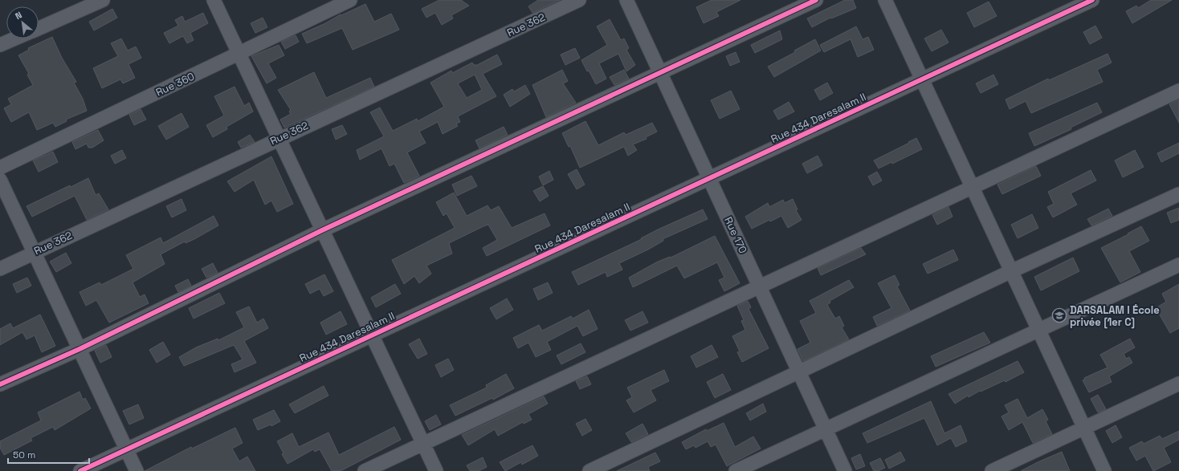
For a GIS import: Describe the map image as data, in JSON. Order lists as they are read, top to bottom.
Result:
{
  "streets": {
    "street": [
      "Rue 362",
      "Rue 360",
      "Rue 434 Daresalam II",
      "Rue 170"
    ]
  },
  "crossings": [
    ["Rue 434 Daresalam II", "Rue 170"]
  ],
  "places": {
    "school or university": ["DARSALAM I École privée [1er C]"]
  },
  "scale_bar": "50 m",
  "north": "top left"
}
